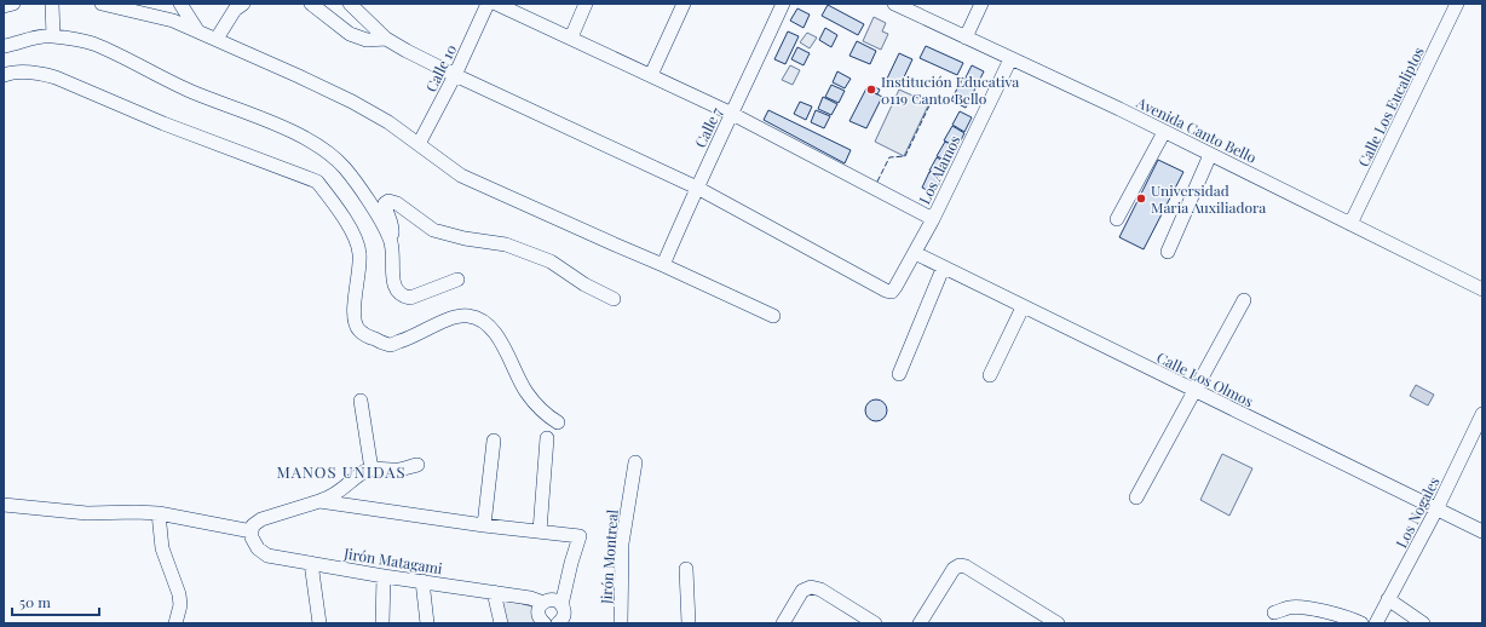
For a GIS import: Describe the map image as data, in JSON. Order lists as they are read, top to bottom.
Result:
{
  "streets": {
    "street": [
      "Calle 10",
      "Calle Los Eucaliptos",
      "Calle 7",
      "Avenida Canto Bello",
      "Los Alamos",
      "Calle Los Olmos",
      "Los Nogales",
      "Jirón Montreal",
      "Jirón Matagami"
    ]
  },
  "crossings": [
    ["Calle Los Eucaliptos", "Avenida Canto Bello"],
    ["Calle 7", "Los Alamos"],
    ["Avenida Canto Bello", "Los Alamos"],
    ["Los Alamos", "Calle Los Olmos"],
    ["Calle Los Olmos", "Los Nogales"]
  ],
  "districts": ["MANOS UNIDAS"],
  "places": ["Institución Educativa 0119 Canto Bello", "Universidad Maria Auxiliadora"],
  "scale_bar": "50 m"
}
